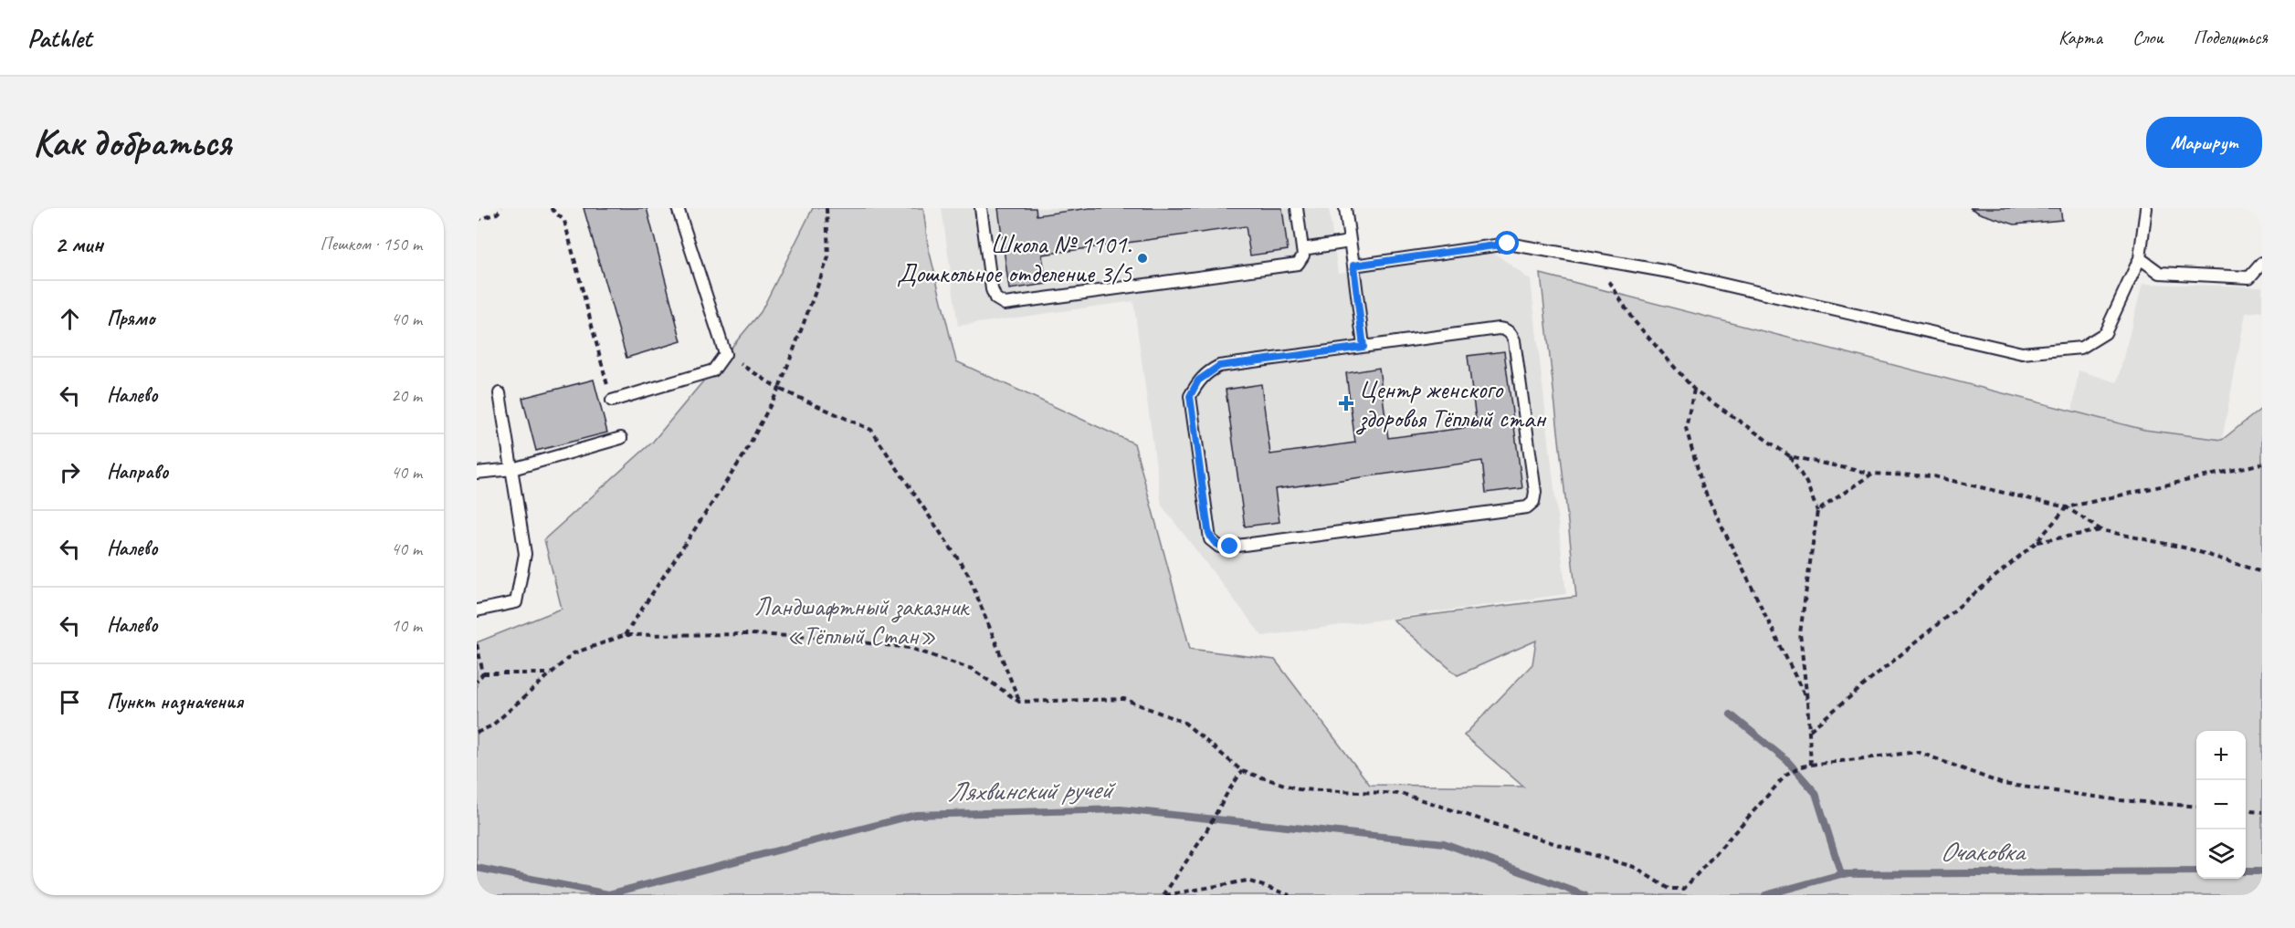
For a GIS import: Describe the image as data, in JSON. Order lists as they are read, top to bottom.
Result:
{
  "water": ["Ляхвинский ручей", "Очаковка"],
  "parks": ["Ландшафтный заказник «Тёплый Стан»"],
  "places": {
    "other": ["Школа № 1101. Дошкольное отделение 3/5"],
    "health": ["Центр женского здоровья Тёплый стан"]
  },
  "page": {
    "header": "Pathlet",
    "nav": ["Карта", "Слои", "Поделиться"],
    "buttons": "Маршрут",
    "title": "Как добраться",
    "heading": ["2 мин", "Пешком · 150 m"],
    "list": [
      ["Прямо", "40 m"],
      ["Налево", "20 m"],
      ["Направо", "40 m"],
      ["Налево", "40 m"],
      ["Налево", "10 m"],
      "Пункт назначения"
    ],
    "map_buttons": ["+", "−"]
  }
}
